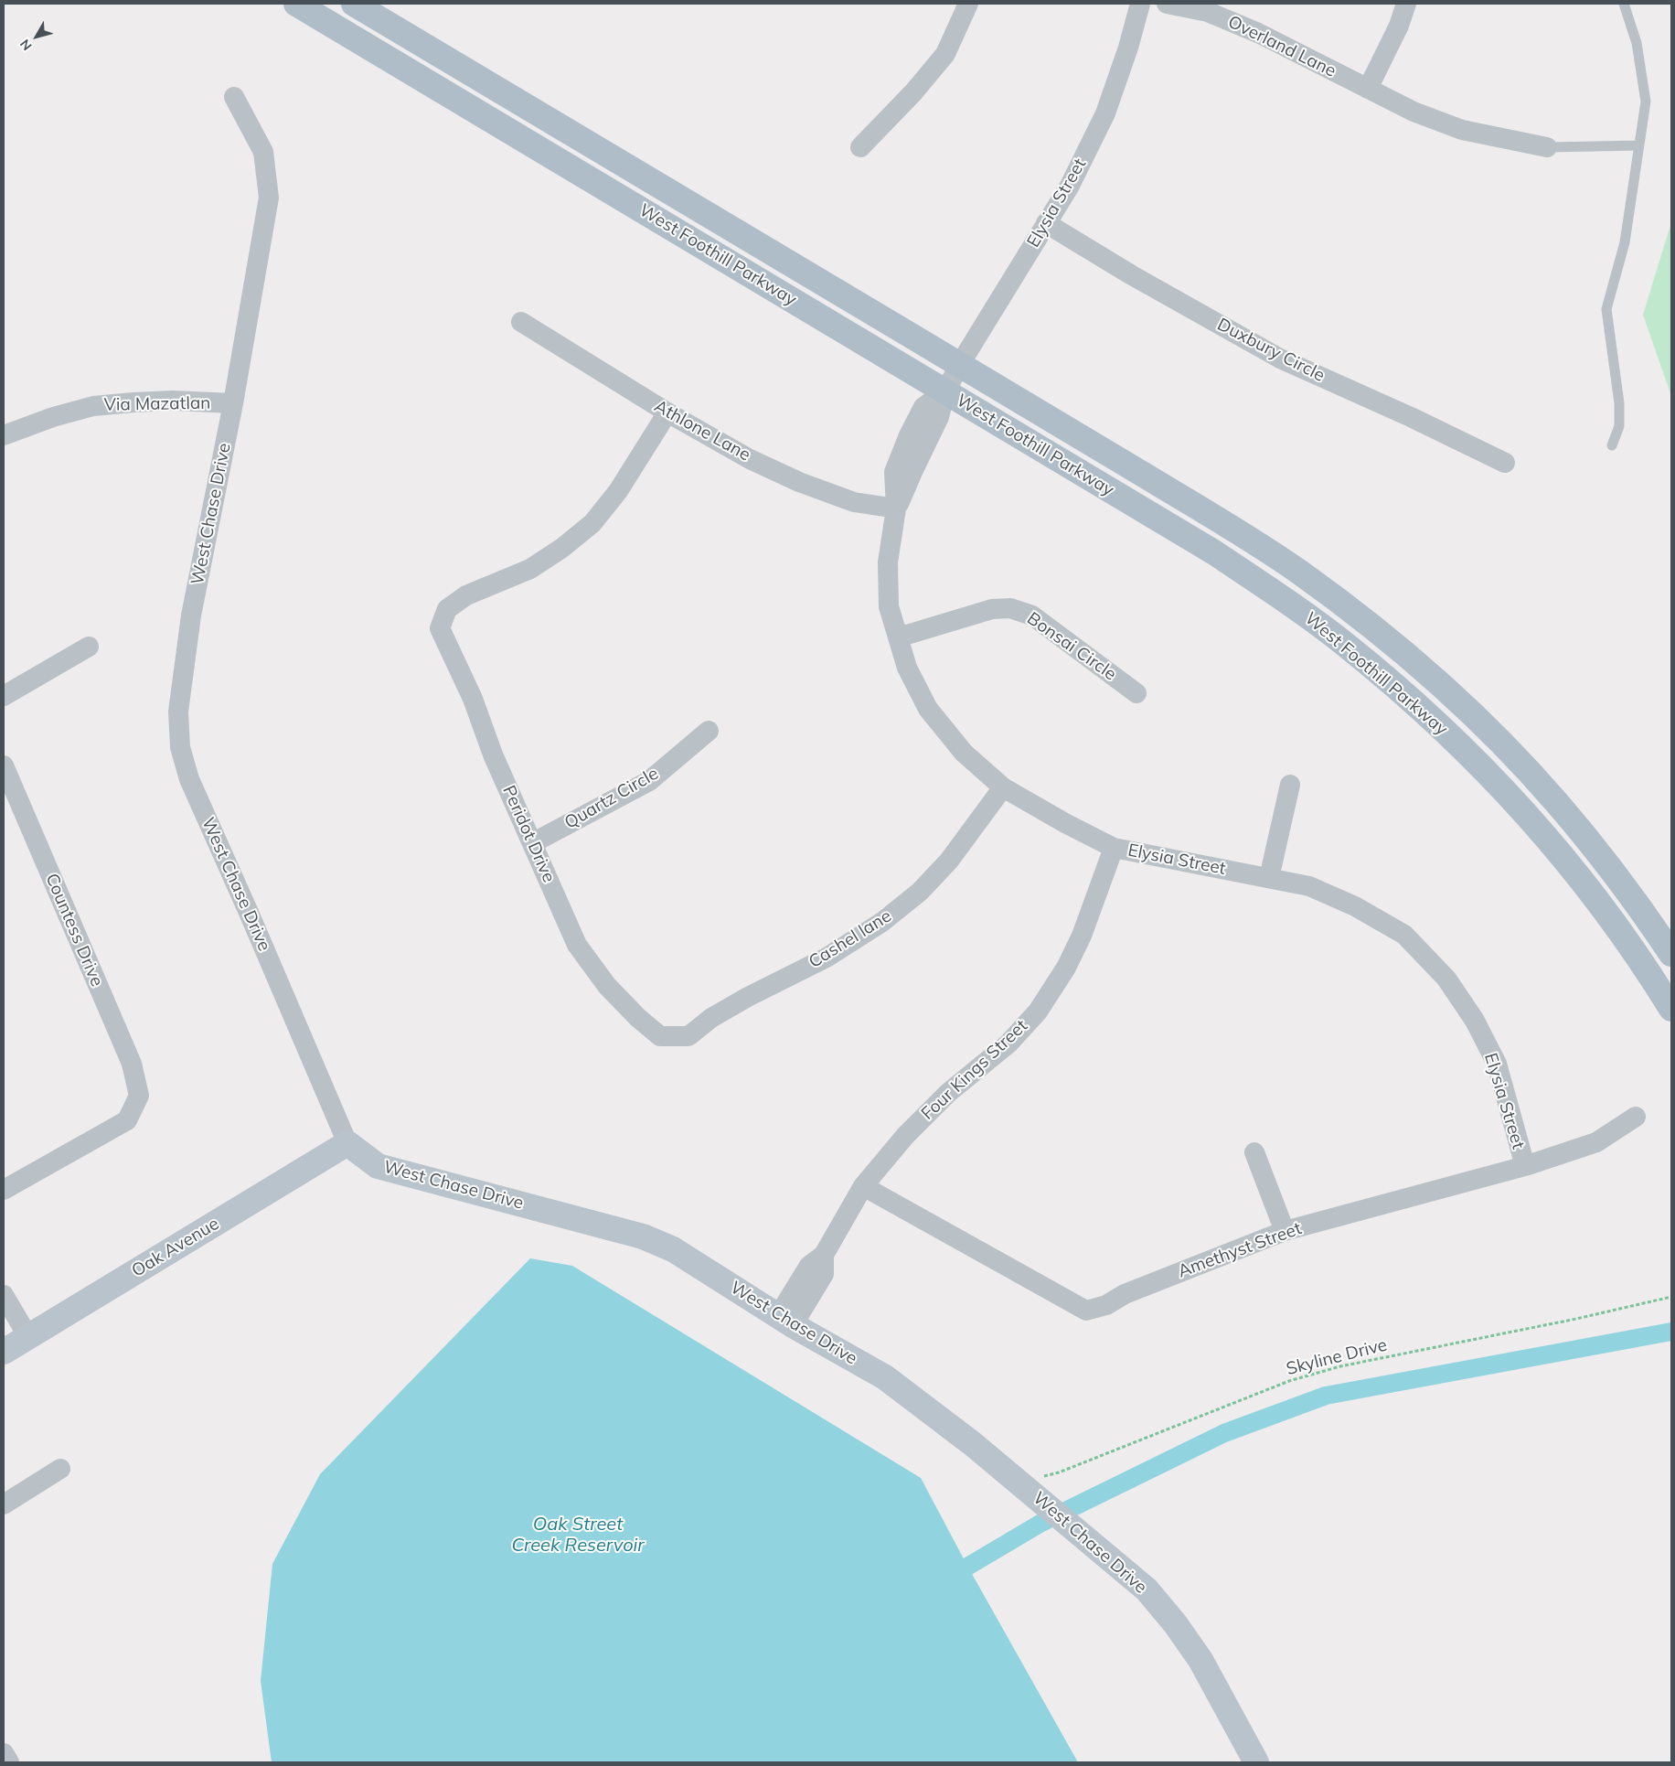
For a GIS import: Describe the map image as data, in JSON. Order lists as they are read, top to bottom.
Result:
{
  "streets": {
    "main road": ["West Foothill Parkway"],
    "street": [
      "Overland Lane",
      "Elysia Street",
      "Duxbury Circle",
      "Via Mazatlan",
      "Athlone Lane",
      "West Chase Drive",
      "Bonsai Circle",
      "Quartz Circle",
      "Peridot Drive",
      "Countess Drive",
      "Cashel lane",
      "Four Kings Street",
      "Oak Avenue",
      "Amethyst Street"
    ],
    "path": ["Skyline Drive"]
  },
  "crossings": [
    ["Elysia Street", "West Foothill Parkway"],
    ["Elysia Street", "Duxbury Circle"],
    ["Elysia Street", "Athlone Lane"],
    ["Elysia Street", "Bonsai Circle"],
    ["Elysia Street", "Cashel lane"],
    ["Elysia Street", "Four Kings Street"],
    ["Elysia Street", "Amethyst Street"],
    ["Via Mazatlan", "West Chase Drive"],
    ["Athlone Lane", "Peridot Drive"],
    ["West Chase Drive", "Four Kings Street"],
    ["West Chase Drive", "Oak Avenue"],
    ["West Chase Drive", "Skyline Drive"],
    ["Quartz Circle", "Peridot Drive"],
    ["Peridot Drive", "Cashel lane"],
    ["Four Kings Street", "Amethyst Street"]
  ],
  "water": ["Oak Street Creek Reservoir"],
  "north": "bottom left"
}
